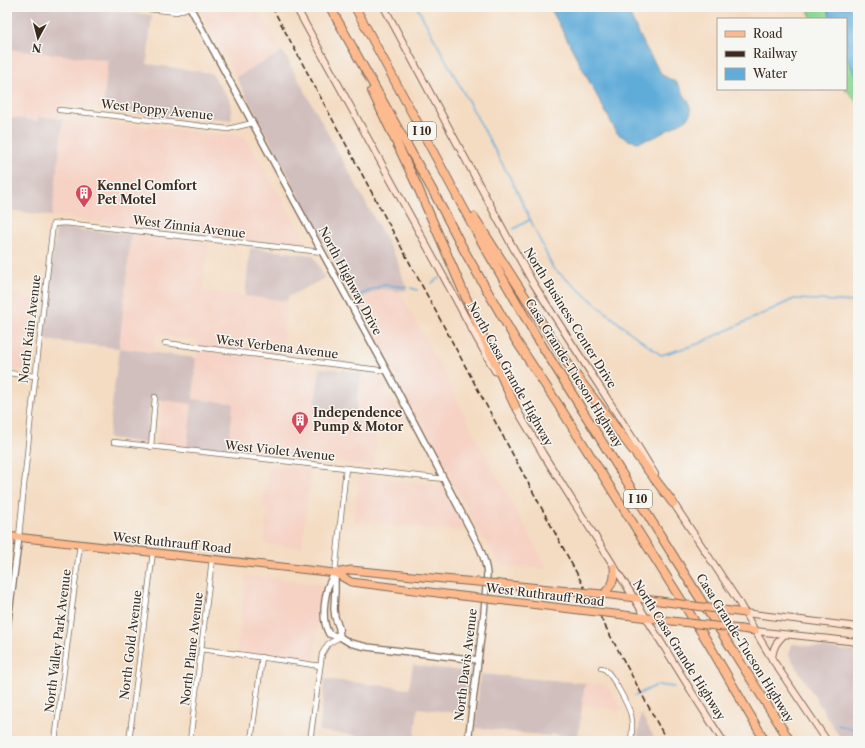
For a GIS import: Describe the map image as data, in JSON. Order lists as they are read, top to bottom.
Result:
{
  "streets": {
    "highway": ["I 10", "Casa Grande-Tucson Highway"],
    "main road": ["North Business Center Drive", "North Casa Grande Highway", "West Ruthrauff Road"],
    "street": [
      "West Poppy Avenue",
      "West Zinnia Avenue",
      "North Highway Drive",
      "North Kain Avenue",
      "West Verbena Avenue",
      "West Violet Avenue",
      "North Valley Park Avenue",
      "North Gold Avenue",
      "North Plane Avenue",
      "North Davis Avenue"
    ]
  },
  "crossings": [
    ["West Poppy Avenue", "North Highway Drive"],
    ["West Zinnia Avenue", "North Highway Drive"],
    ["West Zinnia Avenue", "North Kain Avenue"],
    ["North Highway Drive", "West Verbena Avenue"],
    ["North Highway Drive", "West Violet Avenue"],
    ["North Highway Drive", "North Davis Avenue"],
    ["North Business Center Drive", "West Ruthrauff Road"],
    ["North Kain Avenue", "West Ruthrauff Road"],
    ["North Casa Grande Highway", "West Ruthrauff Road"],
    ["West Ruthrauff Road", "North Valley Park Avenue"],
    ["West Ruthrauff Road", "North Gold Avenue"],
    ["West Ruthrauff Road", "North Plane Avenue"]
  ],
  "places": {
    "building": ["Kennel Comfort Pet Motel", "Independence Pump & Motor"]
  },
  "legend": ["Road", "Railway", "Water"],
  "north": "bottom"
}
